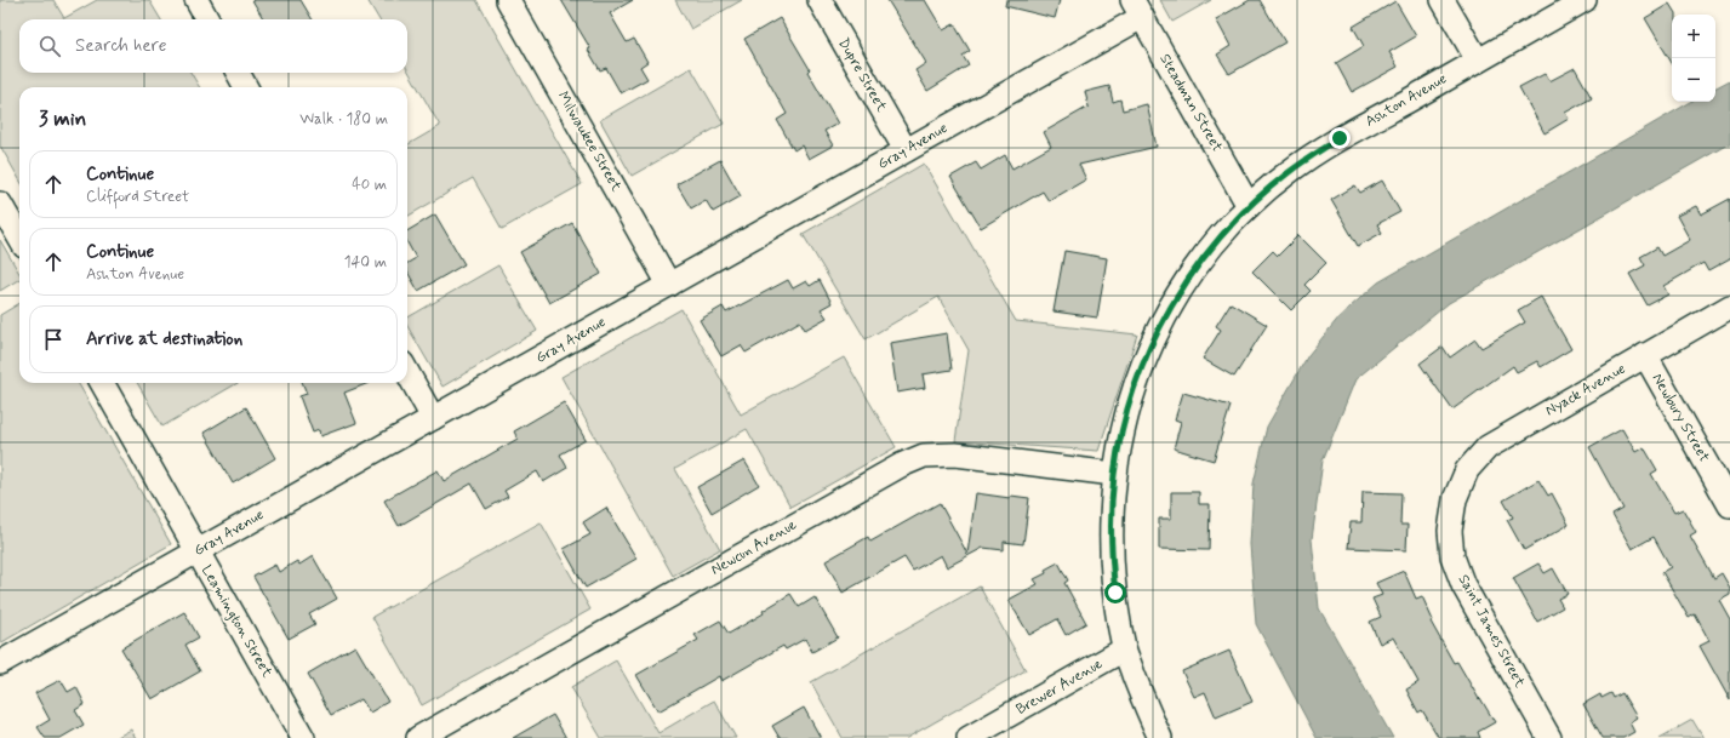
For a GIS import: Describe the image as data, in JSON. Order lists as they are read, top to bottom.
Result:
{
  "streets": {
    "street": [
      "Dupre Street",
      "Ashton Avenue",
      "Steadman Street",
      "Milwaukee Street",
      "Gray Avenue",
      "Nyack Avenue",
      "Newbury Street",
      "Newcun Avenue",
      "Leamington Street",
      "Saint James Street",
      "Brewer Avenue"
    ]
  },
  "crossings": [
    ["Dupre Street", "Gray Avenue"],
    ["Ashton Avenue", "Steadman Street"],
    ["Ashton Avenue", "Newcun Avenue"],
    ["Ashton Avenue", "Brewer Avenue"],
    ["Steadman Street", "Gray Avenue"],
    ["Milwaukee Street", "Gray Avenue"],
    ["Gray Avenue", "Leamington Street"],
    ["Nyack Avenue", "Newbury Street"],
    ["Nyack Avenue", "Saint James Street"]
  ],
  "page": {
    "map_buttons": ["+", "−"],
    "search": "Search here",
    "heading": ["3 min", "Walk · 180 m"],
    "list": [
      ["Continue", "Clifford Street", "40 m"],
      ["Continue", "Ashton Avenue", "140 m"],
      "Arrive at destination"
    ]
  }
}
